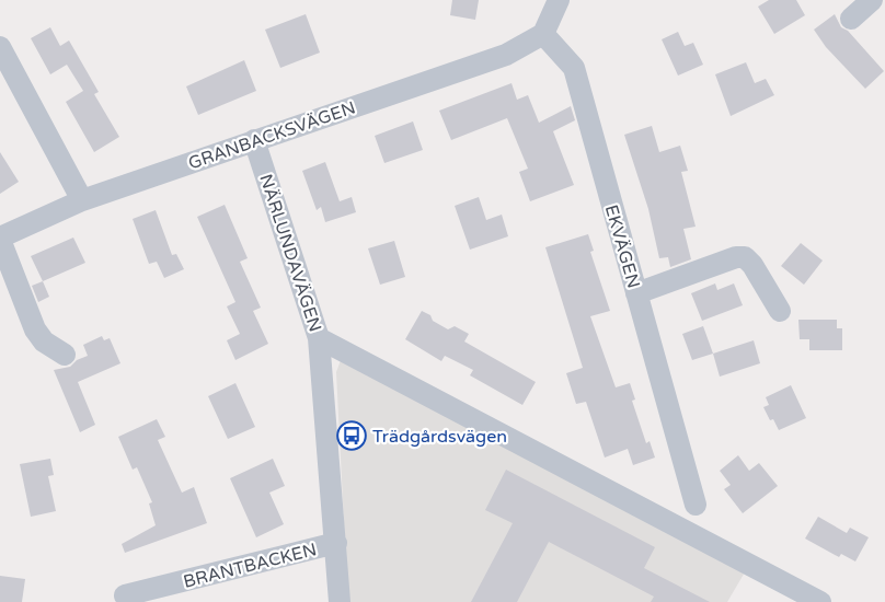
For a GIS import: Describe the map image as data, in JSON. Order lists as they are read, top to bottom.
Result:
{
  "streets": {
    "street": [
      "GRANBACKSVÄGEN",
      "EKVÄGEN",
      "NÄRLUNDAVÄGEN",
      "BRANTBACKEN"
    ]
  },
  "crossings": [
    ["GRANBACKSVÄGEN", "EKVÄGEN"],
    ["GRANBACKSVÄGEN", "NÄRLUNDAVÄGEN"],
    ["NÄRLUNDAVÄGEN", "BRANTBACKEN"]
  ],
  "places": {
    "bus stop": ["Trädgårdsvägen"]
  }
}
